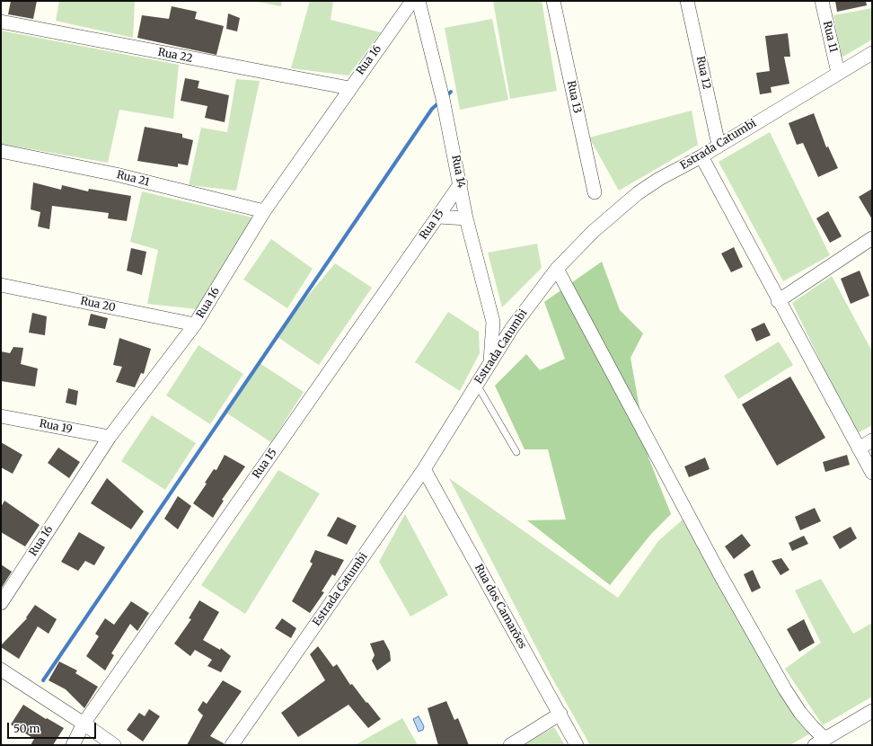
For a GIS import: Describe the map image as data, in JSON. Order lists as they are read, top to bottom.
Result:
{
  "streets": {
    "street": [
      "Rua 11",
      "Rua 22",
      "Rua 16",
      "Rua 12",
      "Rua 13",
      "Estrada Catumbi",
      "Rua 14",
      "Rua 21",
      "Rua 15",
      "Rua 20",
      "Rua 19",
      "Rua dos Camarões"
    ]
  },
  "crossings": [
    ["Rua 11", "Estrada Catumbi"],
    ["Rua 22", "Rua 16"],
    ["Rua 16", "Rua 21"],
    ["Rua 16", "Rua 20"],
    ["Rua 16", "Rua 19"],
    ["Rua 12", "Estrada Catumbi"],
    ["Estrada Catumbi", "Rua 14"],
    ["Estrada Catumbi", "Rua dos Camarões"],
    ["Rua 14", "Rua 15"]
  ],
  "scale_bar": "50 m"
}
